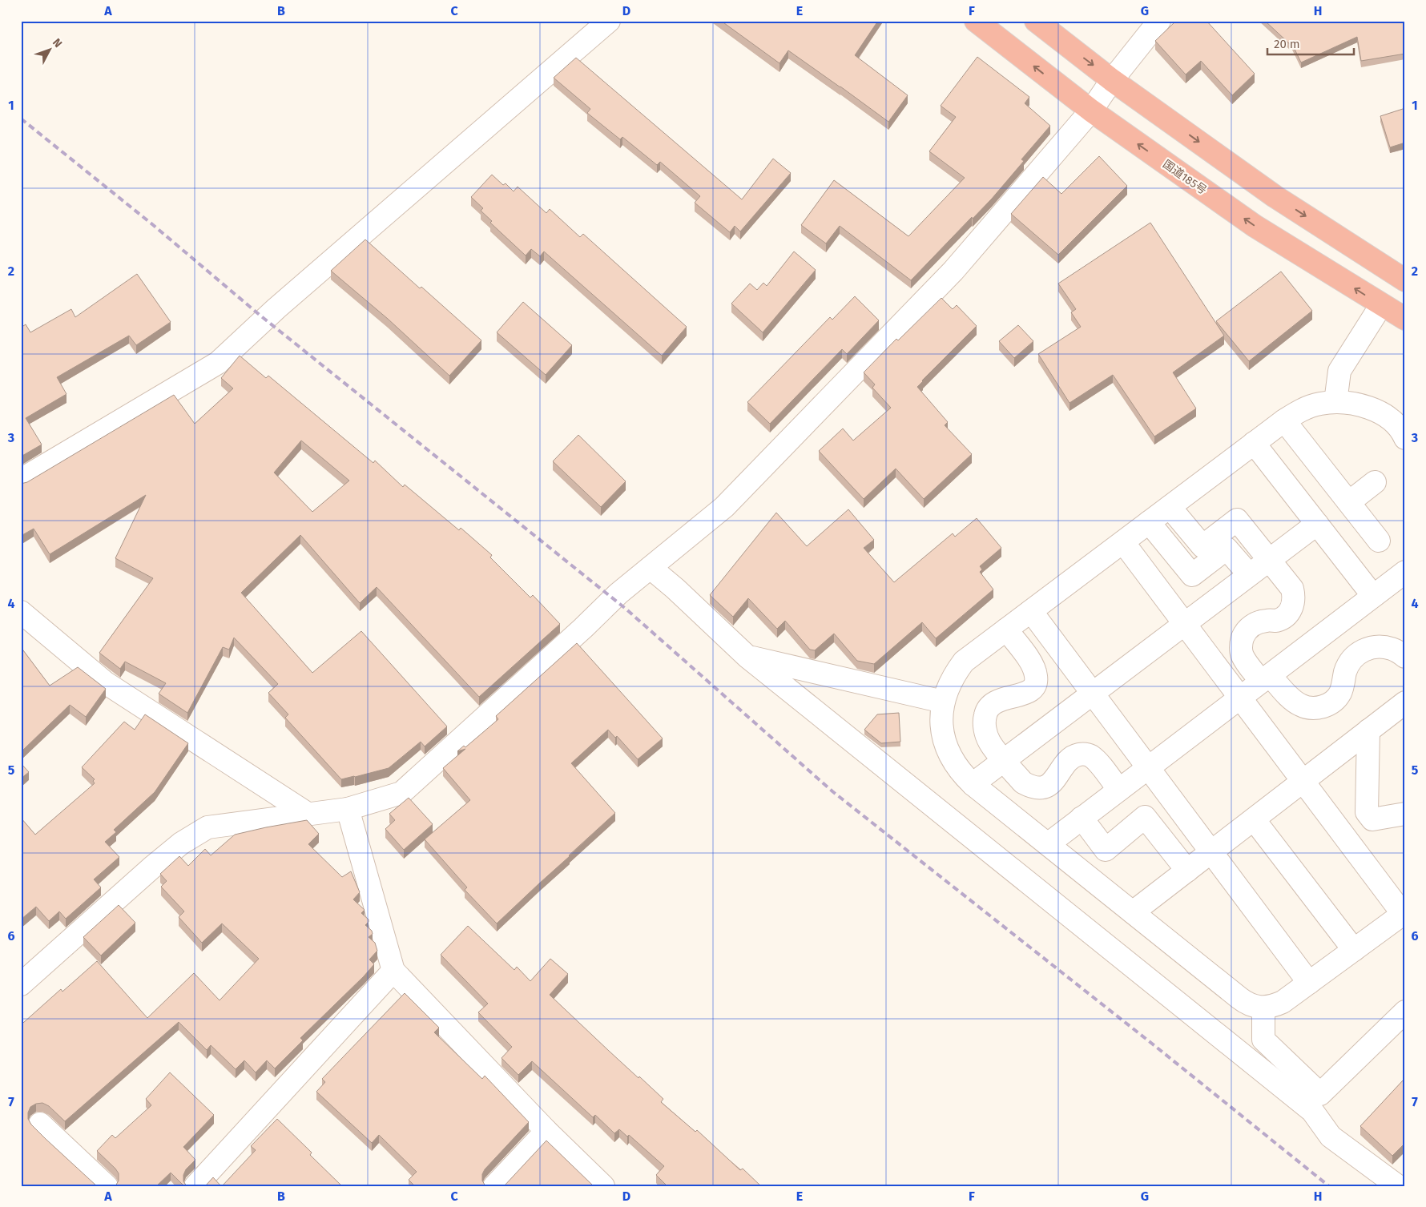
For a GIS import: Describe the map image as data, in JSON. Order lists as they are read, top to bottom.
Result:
{
  "streets": {
    "highway": ["国道185号"]
  },
  "scale_bar": "20 m",
  "north": "top right",
  "grid": {
    "columns": [
      "A",
      "B",
      "C",
      "D",
      "E",
      "F",
      "G",
      "H"
    ],
    "rows": [
      "1",
      "2",
      "3",
      "4",
      "5",
      "6",
      "7"
    ]
  }
}
